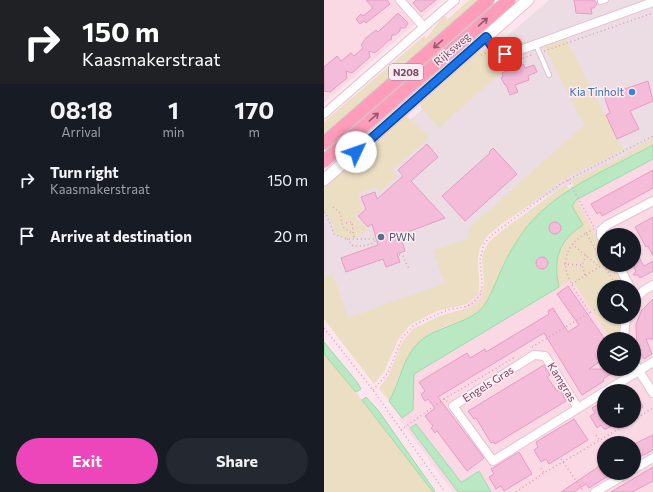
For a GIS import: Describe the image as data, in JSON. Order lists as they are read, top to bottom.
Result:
{
  "streets": {
    "main road": ["Rijksweg", "N208"],
    "street": ["Kamgras", "Engels Gras"]
  },
  "crossings": [
    ["Kamgras", "Engels Gras"]
  ],
  "places": ["Kia Tinholt", "PWN"],
  "page": {
    "turn": ["150 m", "Kaasmakerstraat"],
    "eta": [
      "08:18",
      "Arrival",
      "1",
      "min",
      "170",
      "m"
    ],
    "list": [
      {
        "name": "Turn right",
        "note": "Kaasmakerstraat",
        "value": "150 m"
      },
      {
        "name": "Arrive at destination",
        "value": "20 m"
      }
    ],
    "map_buttons": ["+", "−"],
    "buttons": ["Exit", "Share"]
  }
}
